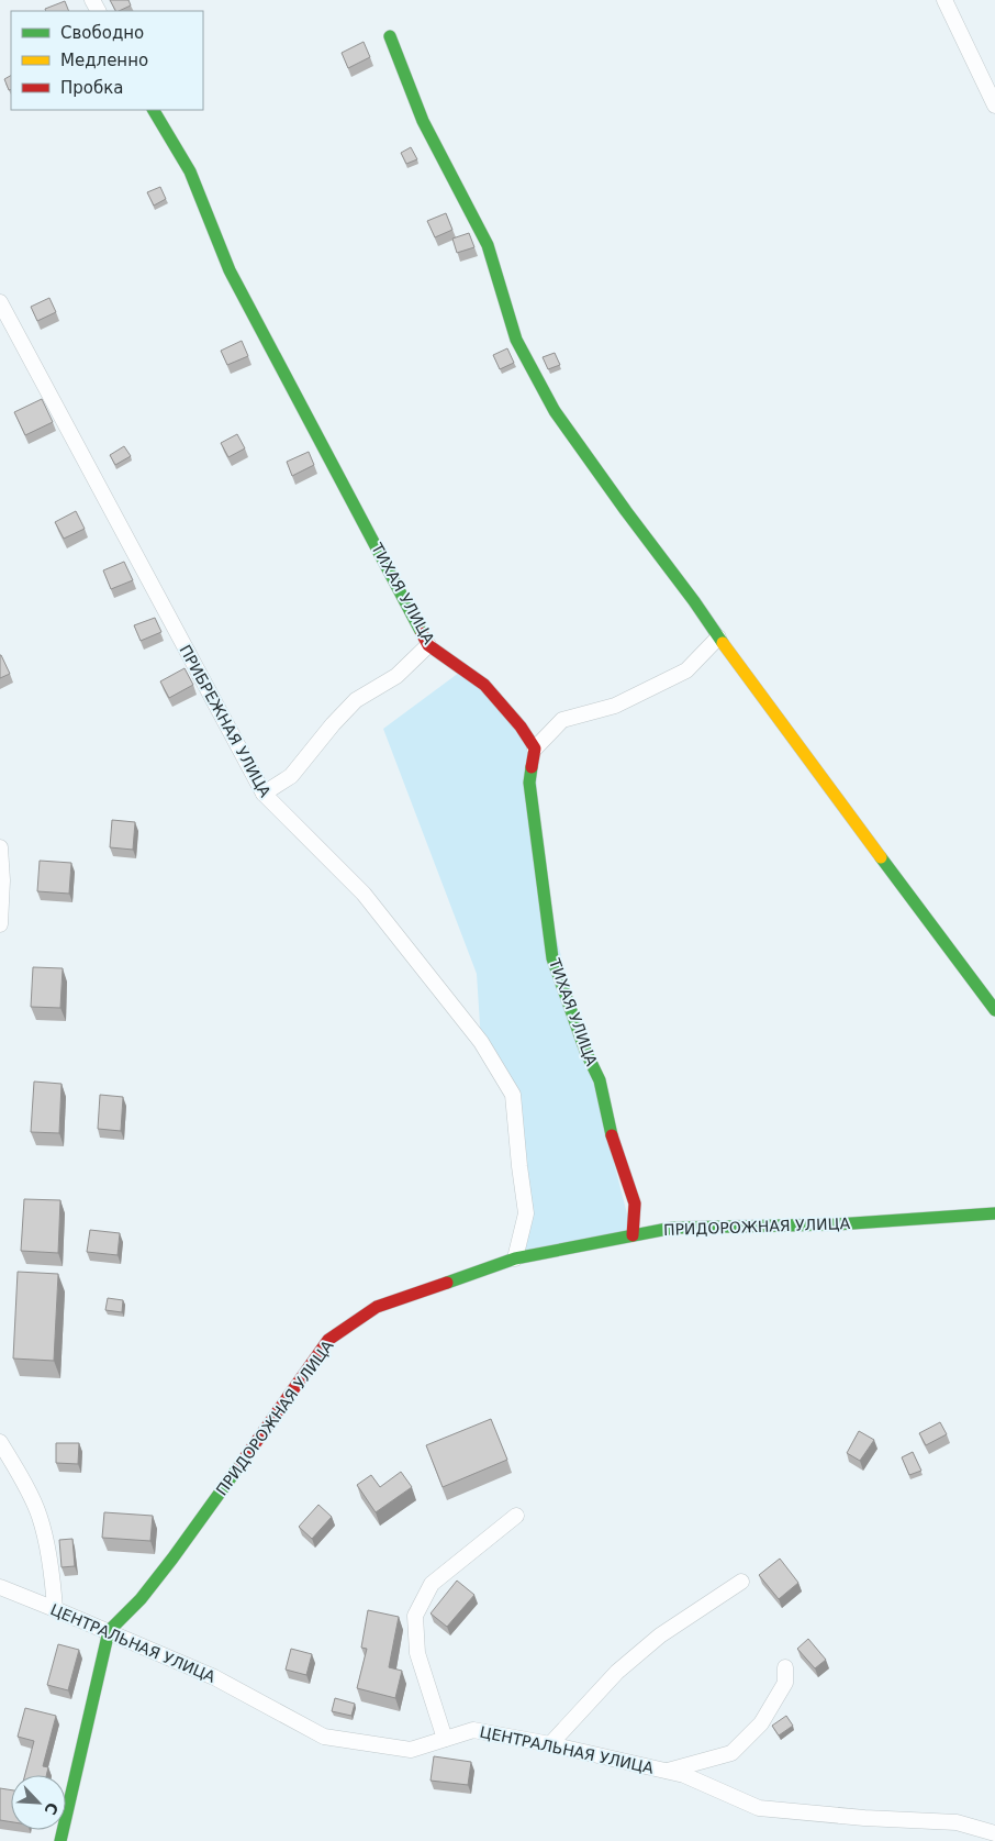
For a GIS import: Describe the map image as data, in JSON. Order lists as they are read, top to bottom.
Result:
{
  "streets": {
    "street": [
      "ТИХАЯ УЛИЦА",
      "ПРИБРЕЖНАЯ УЛИЦА",
      "ПРИДОРОЖНАЯ УЛИЦА",
      "ЦЕНТРАЛЬНАЯ УЛИЦА"
    ]
  },
  "crossings": [
    ["ТИХАЯ УЛИЦА", "ПРИДОРОЖНАЯ УЛИЦА"],
    ["ПРИБРЕЖНАЯ УЛИЦА", "ПРИДОРОЖНАЯ УЛИЦА"],
    ["ПРИДОРОЖНАЯ УЛИЦА", "ЦЕНТРАЛЬНАЯ УЛИЦА"]
  ],
  "legend": ["Свободно", "Медленно", "Пробка"],
  "north": "bottom right"
}
